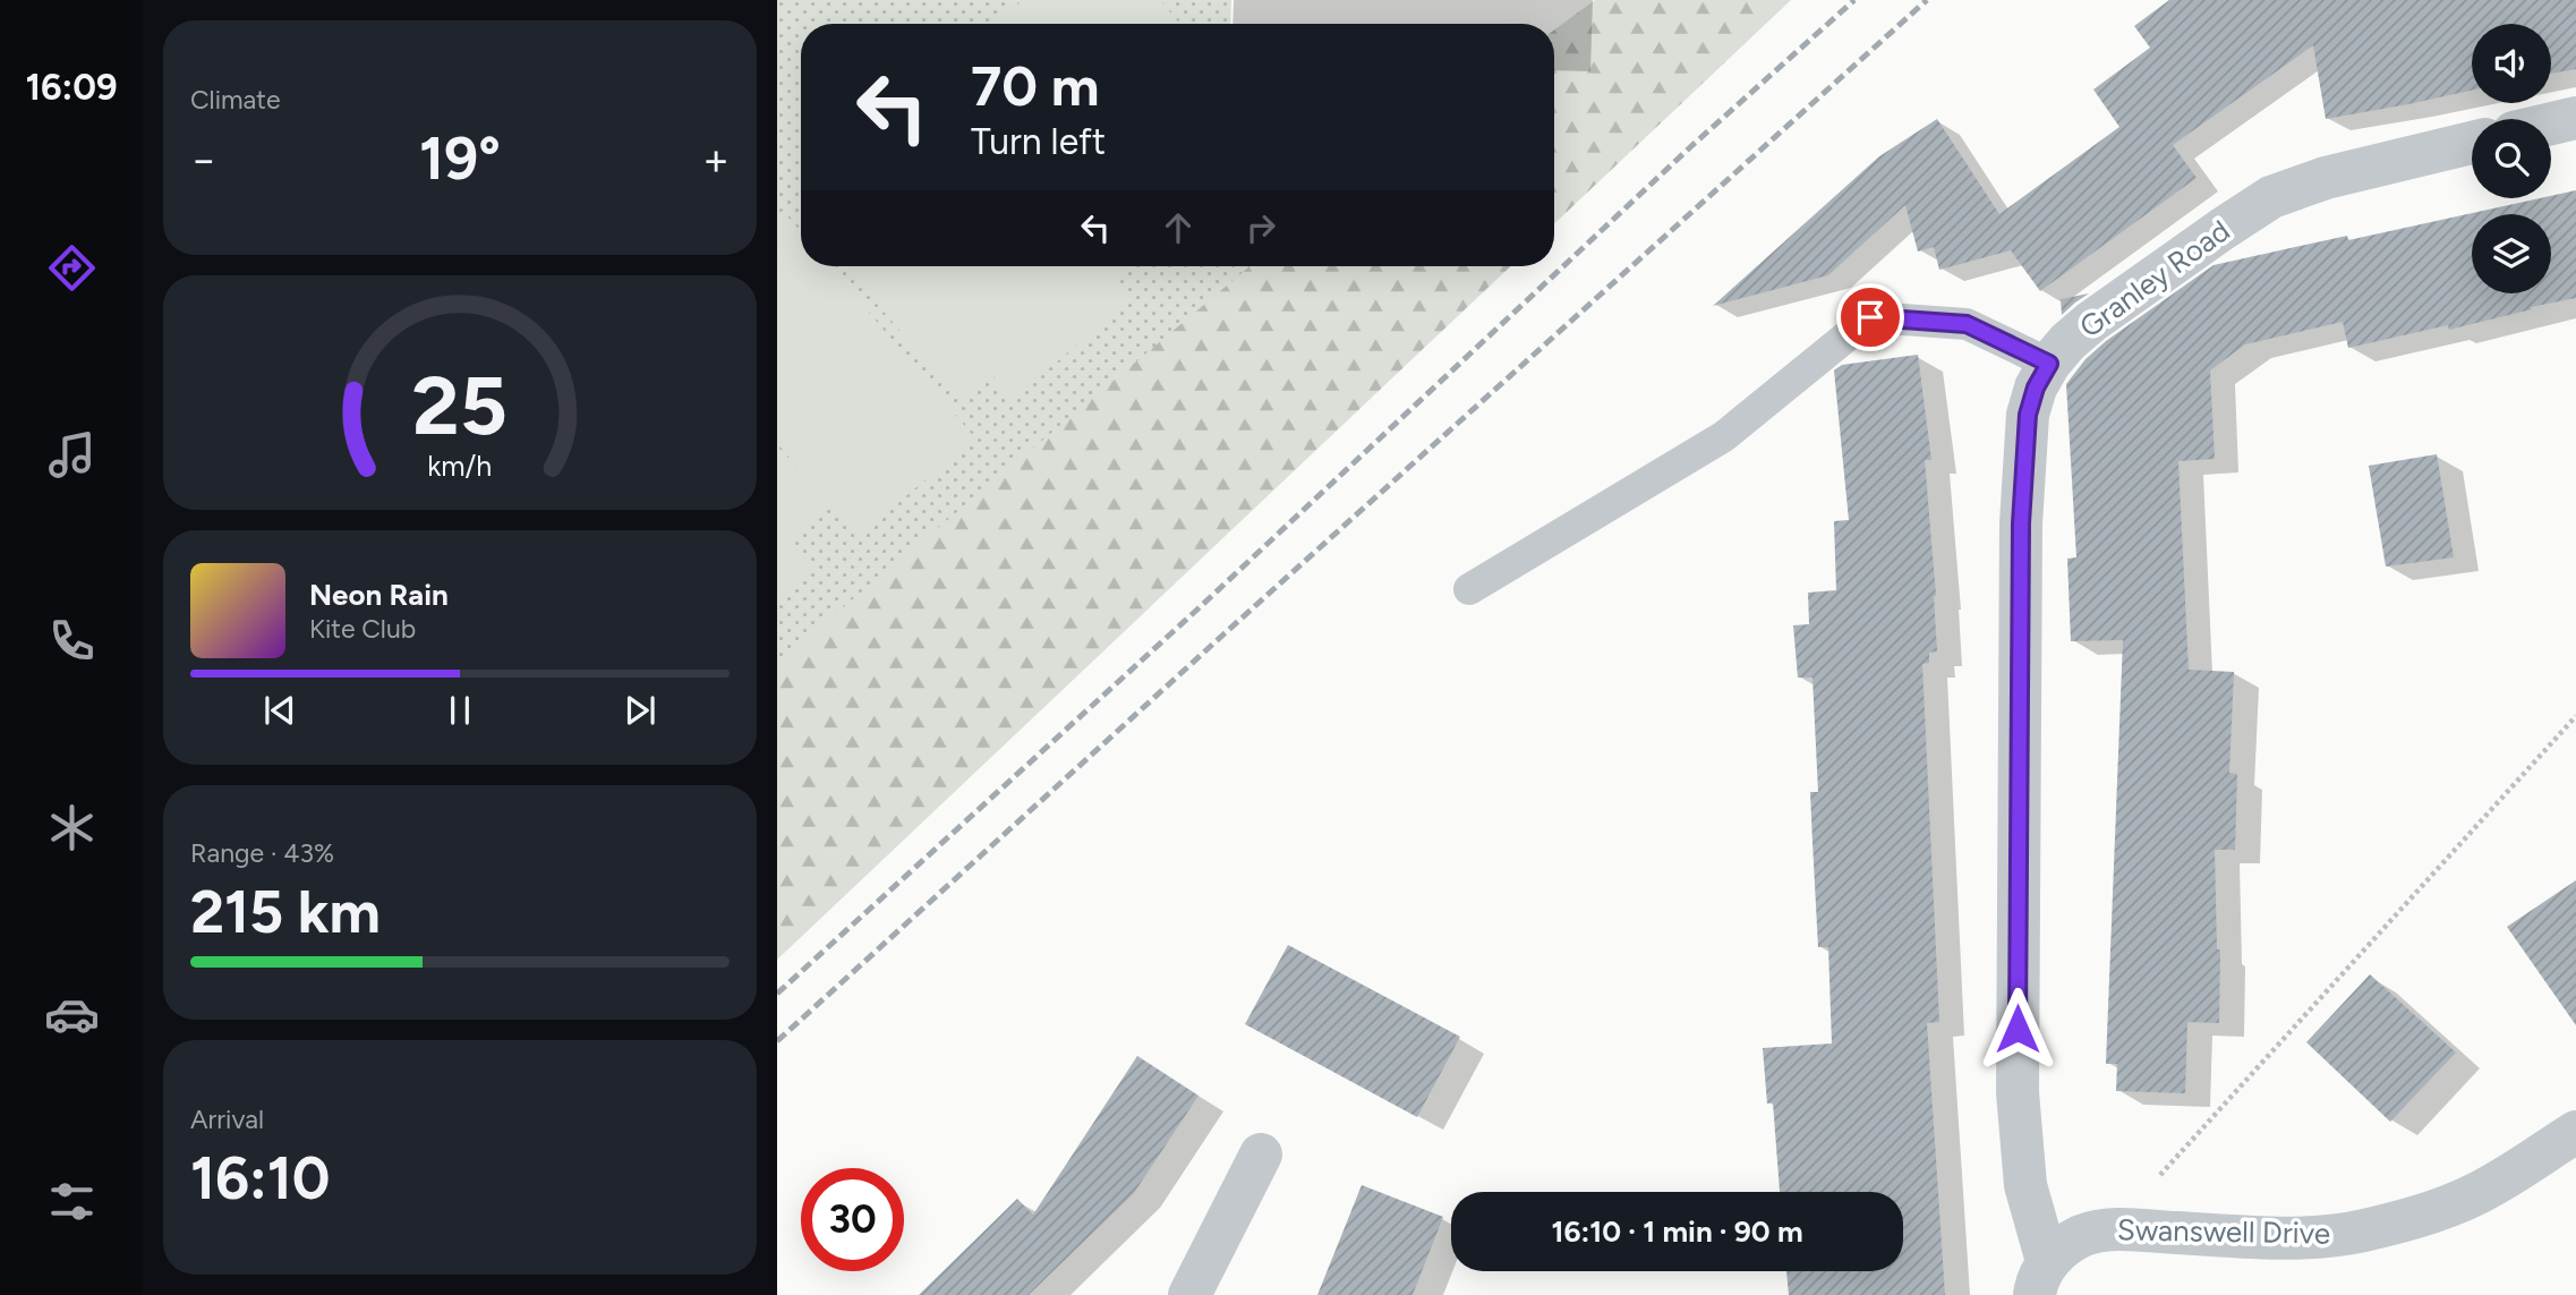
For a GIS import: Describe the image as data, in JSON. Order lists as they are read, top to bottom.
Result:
{
  "streets": {
    "street": ["Granley Road", "Swanswell Drive"]
  },
  "crossings": [
    ["Granley Road", "Swanswell Drive"]
  ],
  "page": {
    "tabs": "16:09",
    "tile": [
      "Climate",
      ["Range · 43%", "215 km"],
      ["Arrival", "16:10"]
    ],
    "turn": ["70 m", "Turn left"],
    "heat": ["−", "19°", "+"],
    "song": ["Neon Rain", "Kite Club"],
    "limit": "30",
    "trip": "16:10 · 1 min · 90 m",
    "gauge": ["25", "km/h"]
  }
}
